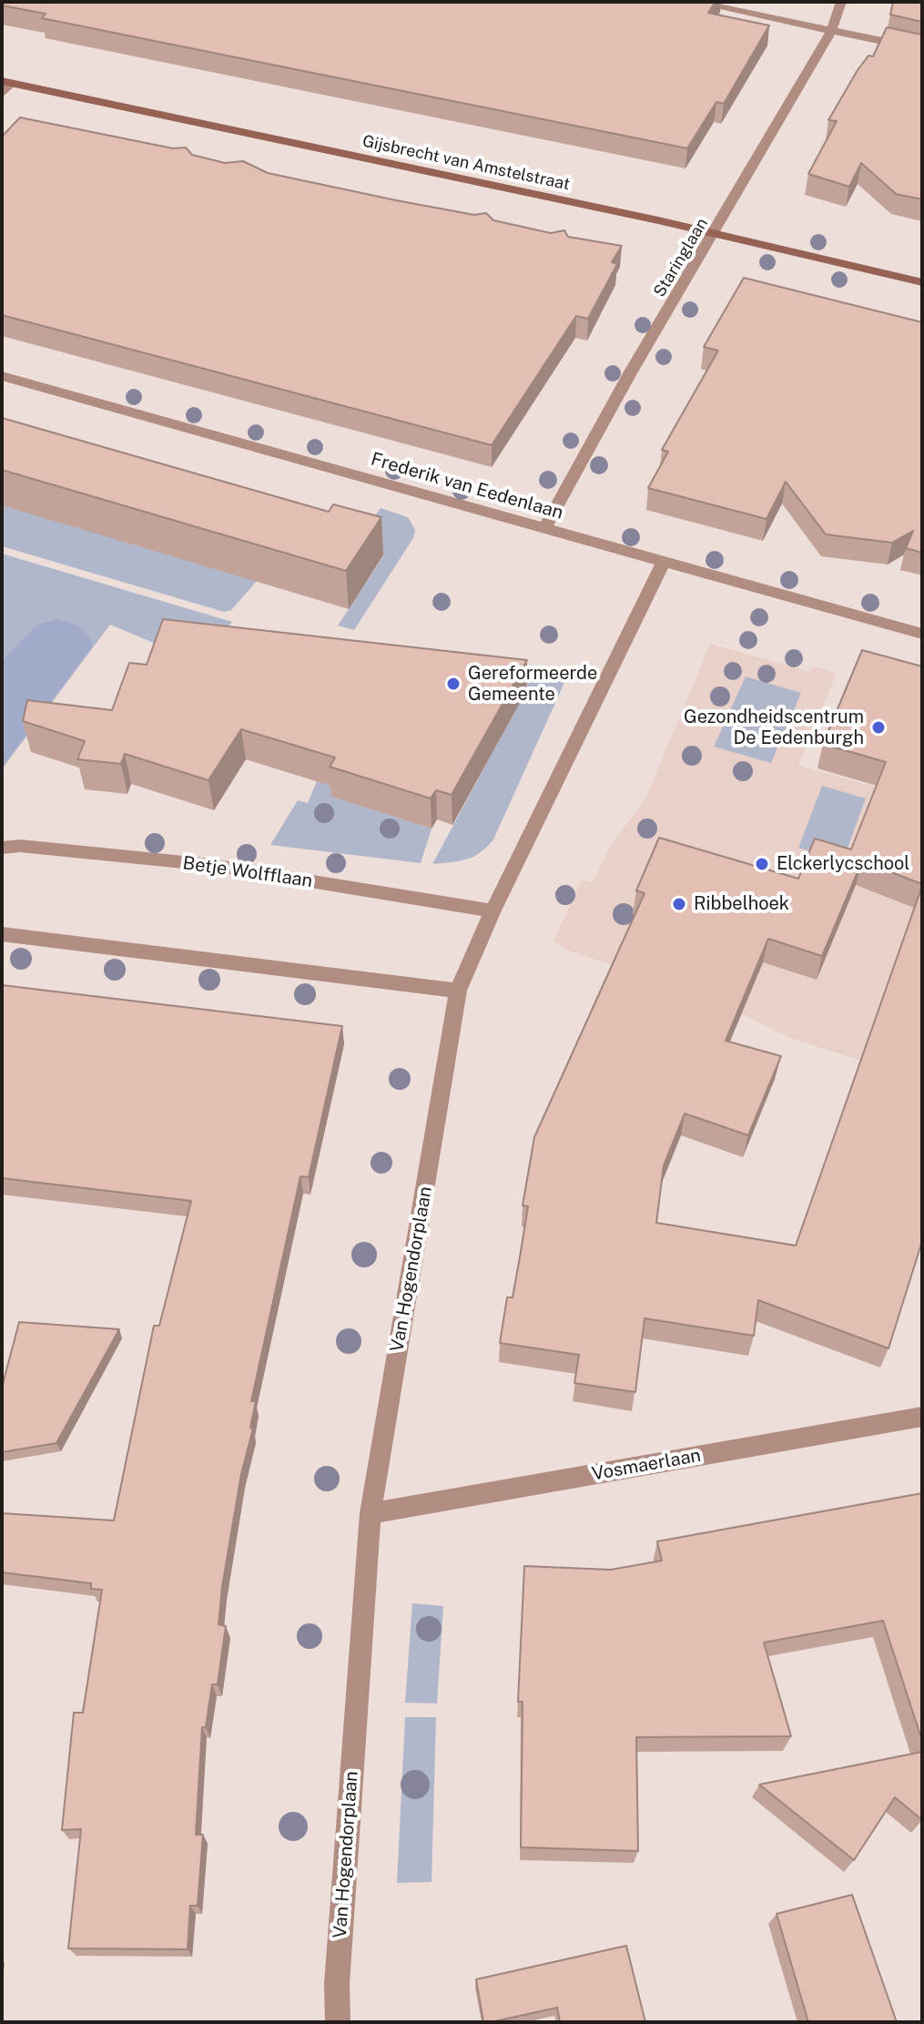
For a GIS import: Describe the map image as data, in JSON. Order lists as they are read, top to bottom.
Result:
{
  "streets": {
    "street": [
      "Gijsbrecht van Amstelstraat",
      "Staringlaan",
      "Frederik van Eedenlaan",
      "Betje Wolfflaan",
      "Van Hogendorplaan",
      "Vosmaerlaan"
    ]
  },
  "crossings": [
    ["Gijsbrecht van Amstelstraat", "Staringlaan"],
    ["Staringlaan", "Frederik van Eedenlaan"],
    ["Frederik van Eedenlaan", "Van Hogendorplaan"],
    ["Betje Wolfflaan", "Van Hogendorplaan"],
    ["Van Hogendorplaan", "Vosmaerlaan"]
  ],
  "places": [
    "Gereformeerde Gemeente",
    "Gezondheidscentrum De Eedenburgh",
    "Elckerlycschool",
    "Ribbelhoek"
  ]
}
